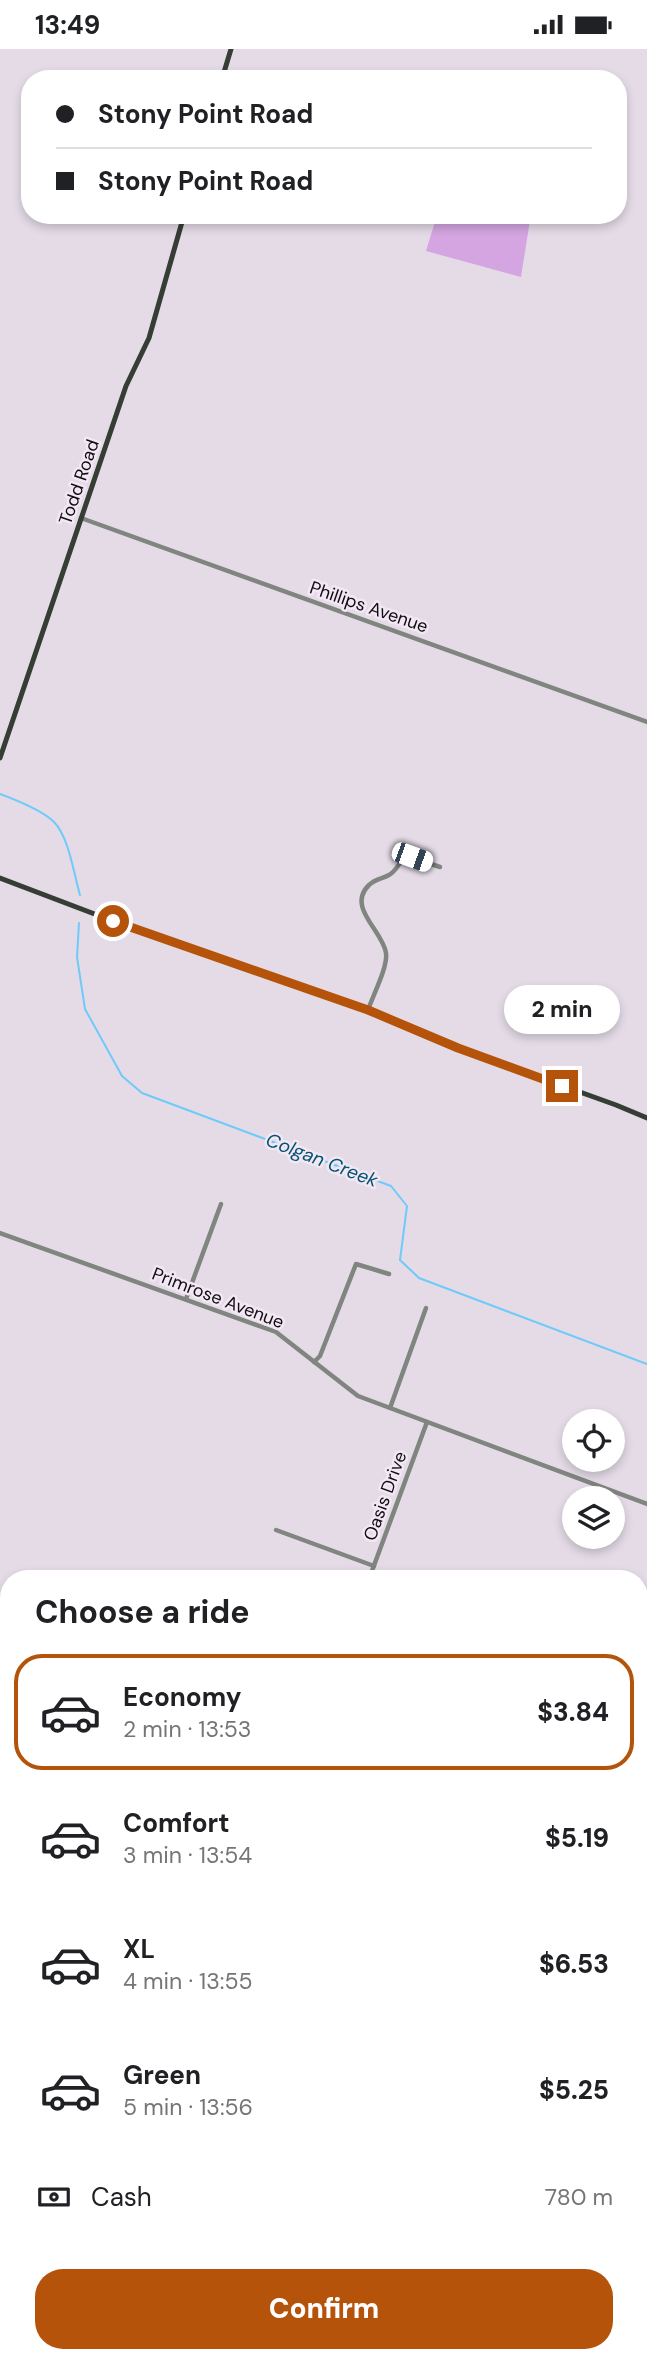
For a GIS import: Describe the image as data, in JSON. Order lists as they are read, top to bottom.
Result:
{
  "streets": {
    "main road": ["Todd Road"],
    "street": ["Phillips Avenue", "Primrose Avenue", "Oasis Drive"]
  },
  "crossings": [
    ["Todd Road", "Phillips Avenue"],
    ["Primrose Avenue", "Oasis Drive"]
  ],
  "water": ["Colgan Creek"],
  "page": {
    "status": "13:49",
    "banner": ["Stony Point Road", "Stony Point Road"],
    "bubble": "2 min",
    "heading": "Choose a ride",
    "list": [
      {
        "name": "Economy",
        "note": "2 min · 13:53",
        "value": "$3.84"
      },
      {
        "name": "Comfort",
        "note": "3 min · 13:54",
        "value": "$5.19"
      },
      {
        "name": "XL",
        "note": "4 min · 13:55",
        "value": "$6.53"
      },
      {
        "name": "Green",
        "note": "5 min · 13:56",
        "value": "$5.25"
      }
    ],
    "pay": ["Cash", "780 m"],
    "buttons": "Confirm"
  }
}
